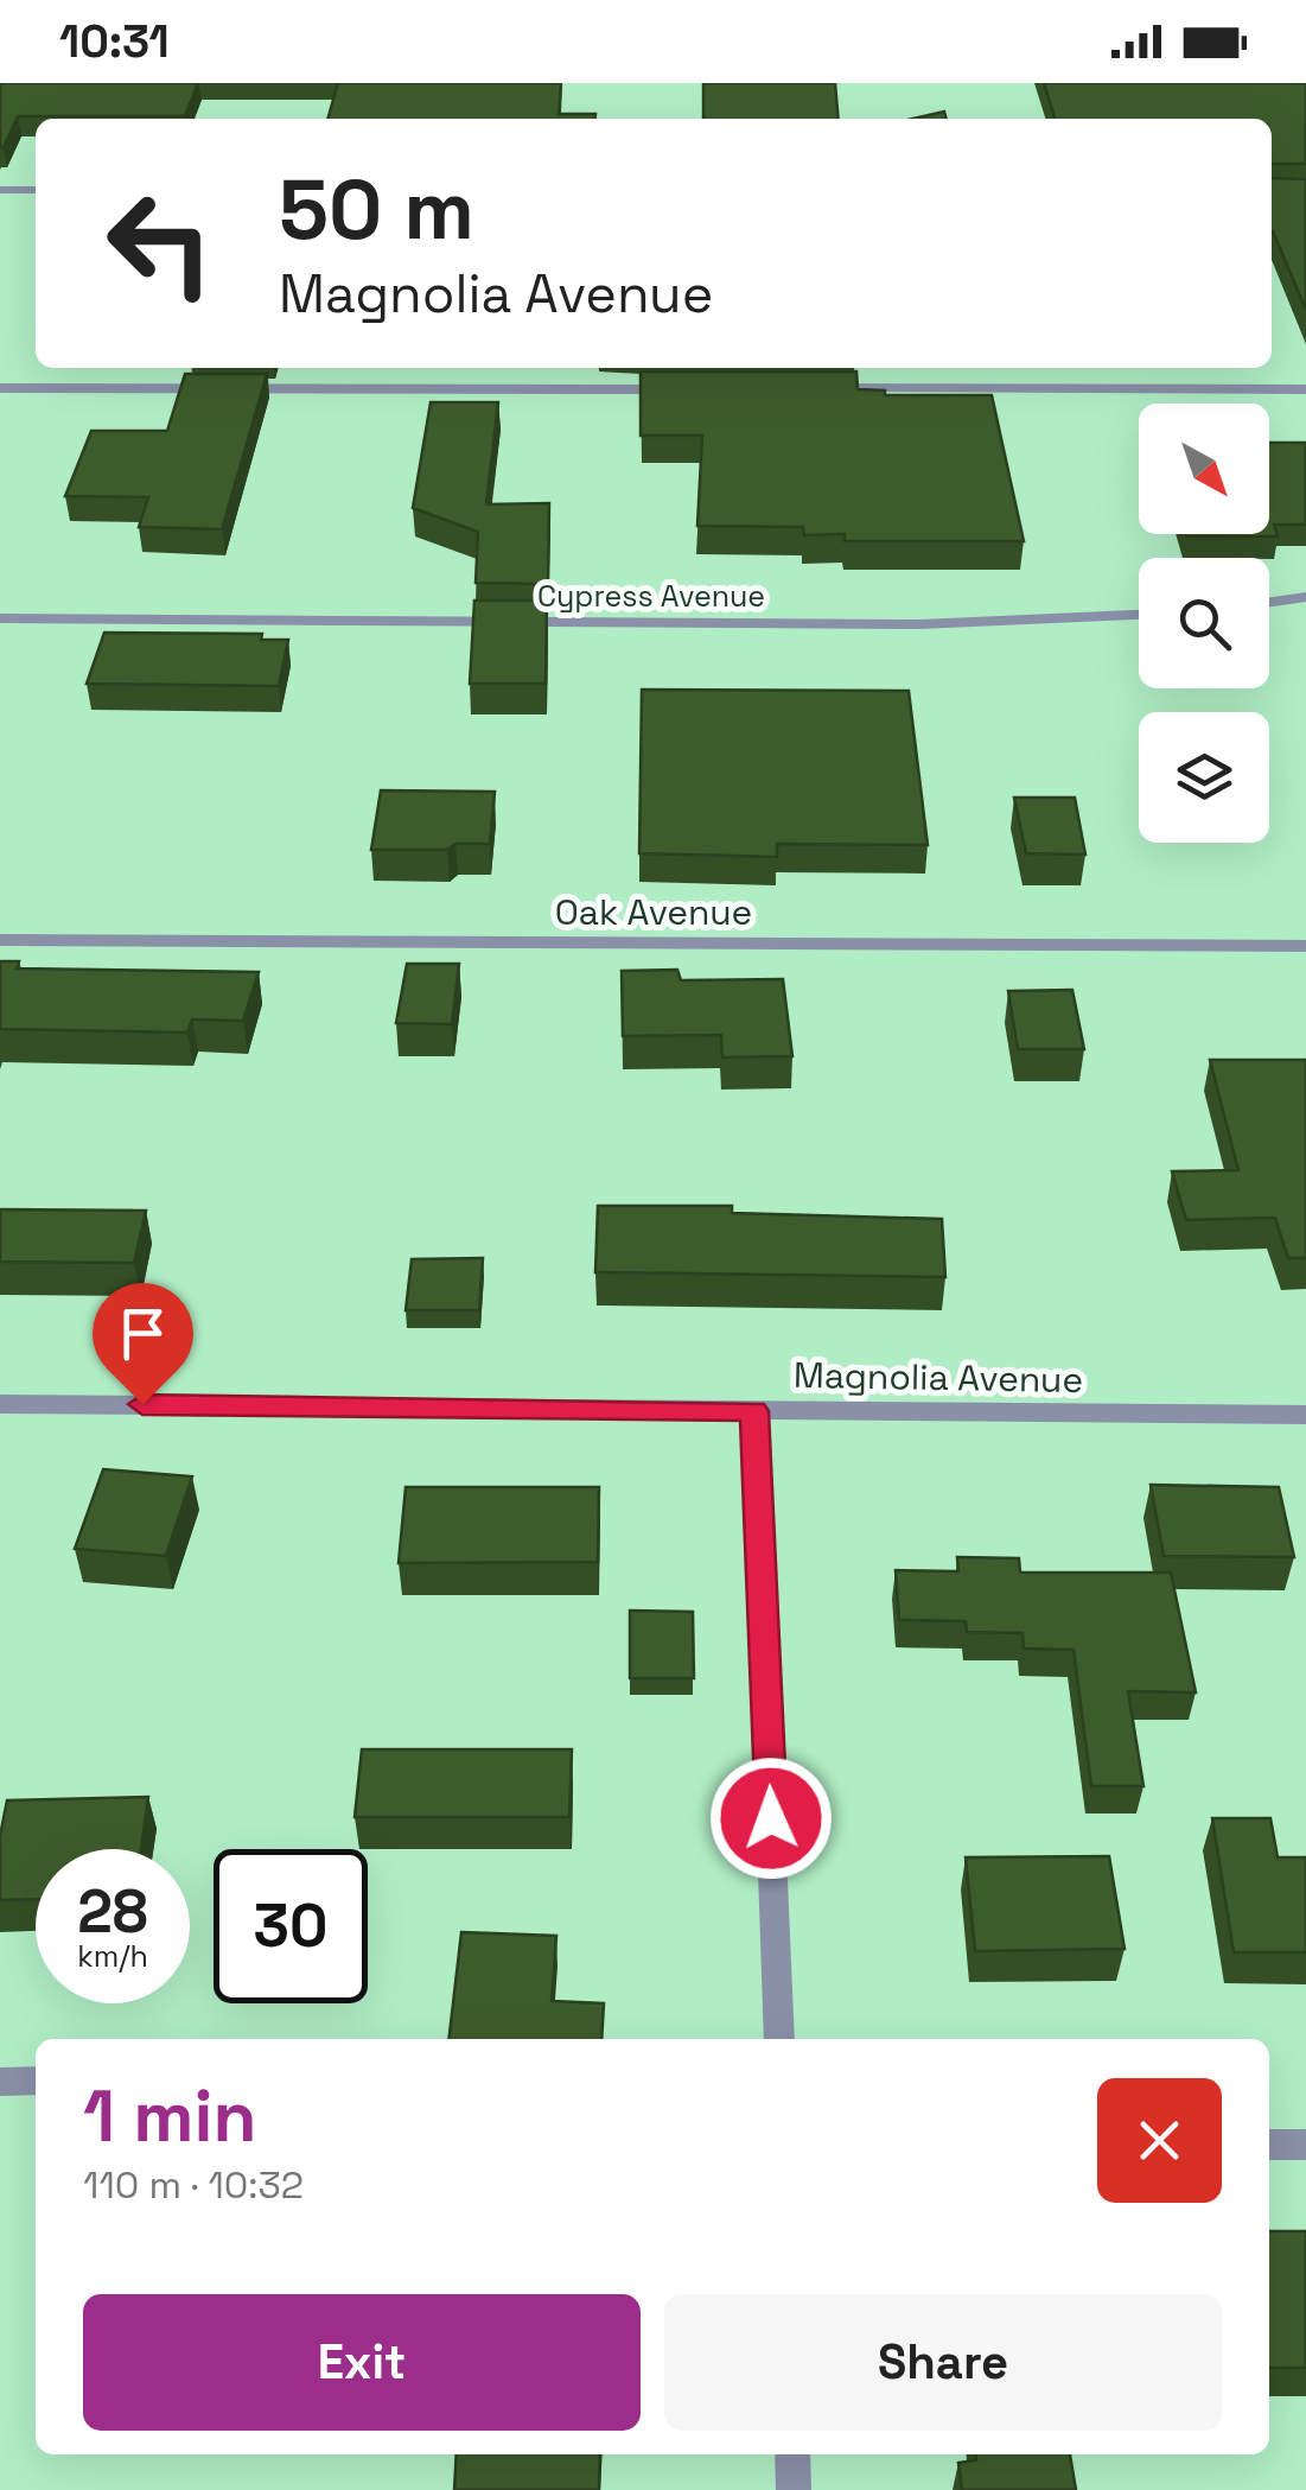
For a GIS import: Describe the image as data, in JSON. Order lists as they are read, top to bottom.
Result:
{
  "streets": {
    "street": ["Cypress Avenue", "Oak Avenue", "Magnolia Avenue"]
  },
  "north": "bottom right",
  "page": {
    "status": "10:31",
    "turn": ["50 m", "Magnolia Avenue"],
    "speed": "28 km/h",
    "limit": "30",
    "heading": ["1 min", "110 m · 10:32"],
    "buttons": ["Exit", "Share"]
  }
}
